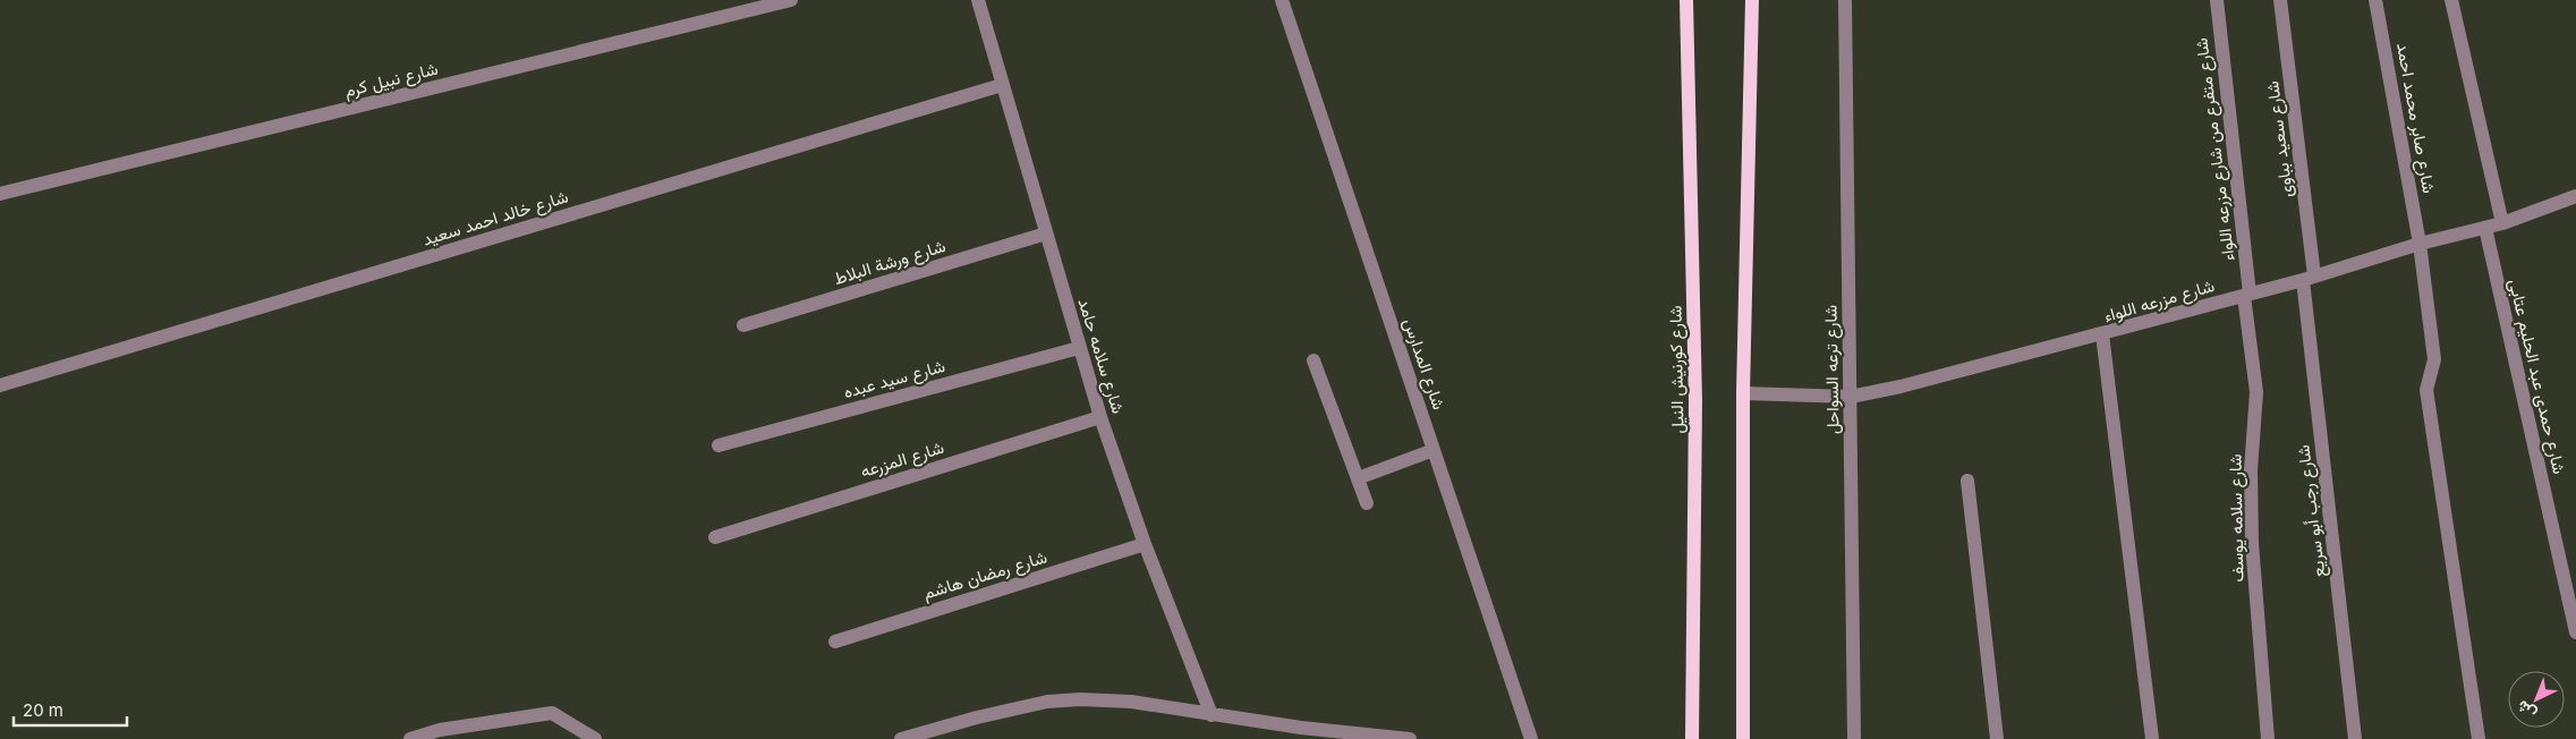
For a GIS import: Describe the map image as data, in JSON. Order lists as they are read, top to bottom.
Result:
{
  "streets": {
    "main road": ["شارع كورنيش النيل"],
    "street": [
      "شارع نبيل كرم",
      "شارع صابر محمد احمد",
      "شارع سعيد بباوى",
      "شارع متفرع من شارع مزرعه اللواء",
      "شارع خالد احمد سعيد",
      "شارع ورشة البلاط",
      "شارع مزرعه اللواء",
      "شارع سلامه حامد",
      "شارع المدارس",
      "شارع ترعه السواحل",
      "شارع حمدى عبد الحليم عتابى",
      "شارع سيد عبده",
      "شارع المزرعه",
      "شارع رجب أبو سريع",
      "شارع سلامه يوسف",
      "شارع رمضان هاشم"
    ]
  },
  "crossings": [
    ["شارع صابر محمد احمد", "شارع مزرعه اللواء"],
    ["شارع سعيد بباوى", "شارع مزرعه اللواء"],
    ["شارع سعيد بباوى", "شارع رجب أبو سريع"],
    ["شارع متفرع من شارع مزرعه اللواء", "شارع مزرعه اللواء"],
    ["شارع متفرع من شارع مزرعه اللواء", "شارع سلامه يوسف"],
    ["شارع خالد احمد سعيد", "شارع سلامه حامد"],
    ["شارع ورشة البلاط", "شارع سلامه حامد"],
    ["شارع مزرعه اللواء", "شارع ترعه السواحل"],
    ["شارع مزرعه اللواء", "شارع حمدى عبد الحليم عتابى"],
    ["شارع مزرعه اللواء", "شارع رجب أبو سريع"],
    ["شارع مزرعه اللواء", "شارع سلامه يوسف"],
    ["شارع سلامه حامد", "شارع سيد عبده"],
    ["شارع سلامه حامد", "شارع المزرعه"],
    ["شارع سلامه حامد", "شارع رمضان هاشم"]
  ],
  "scale_bar": "20 m",
  "north": "bottom left"
}
